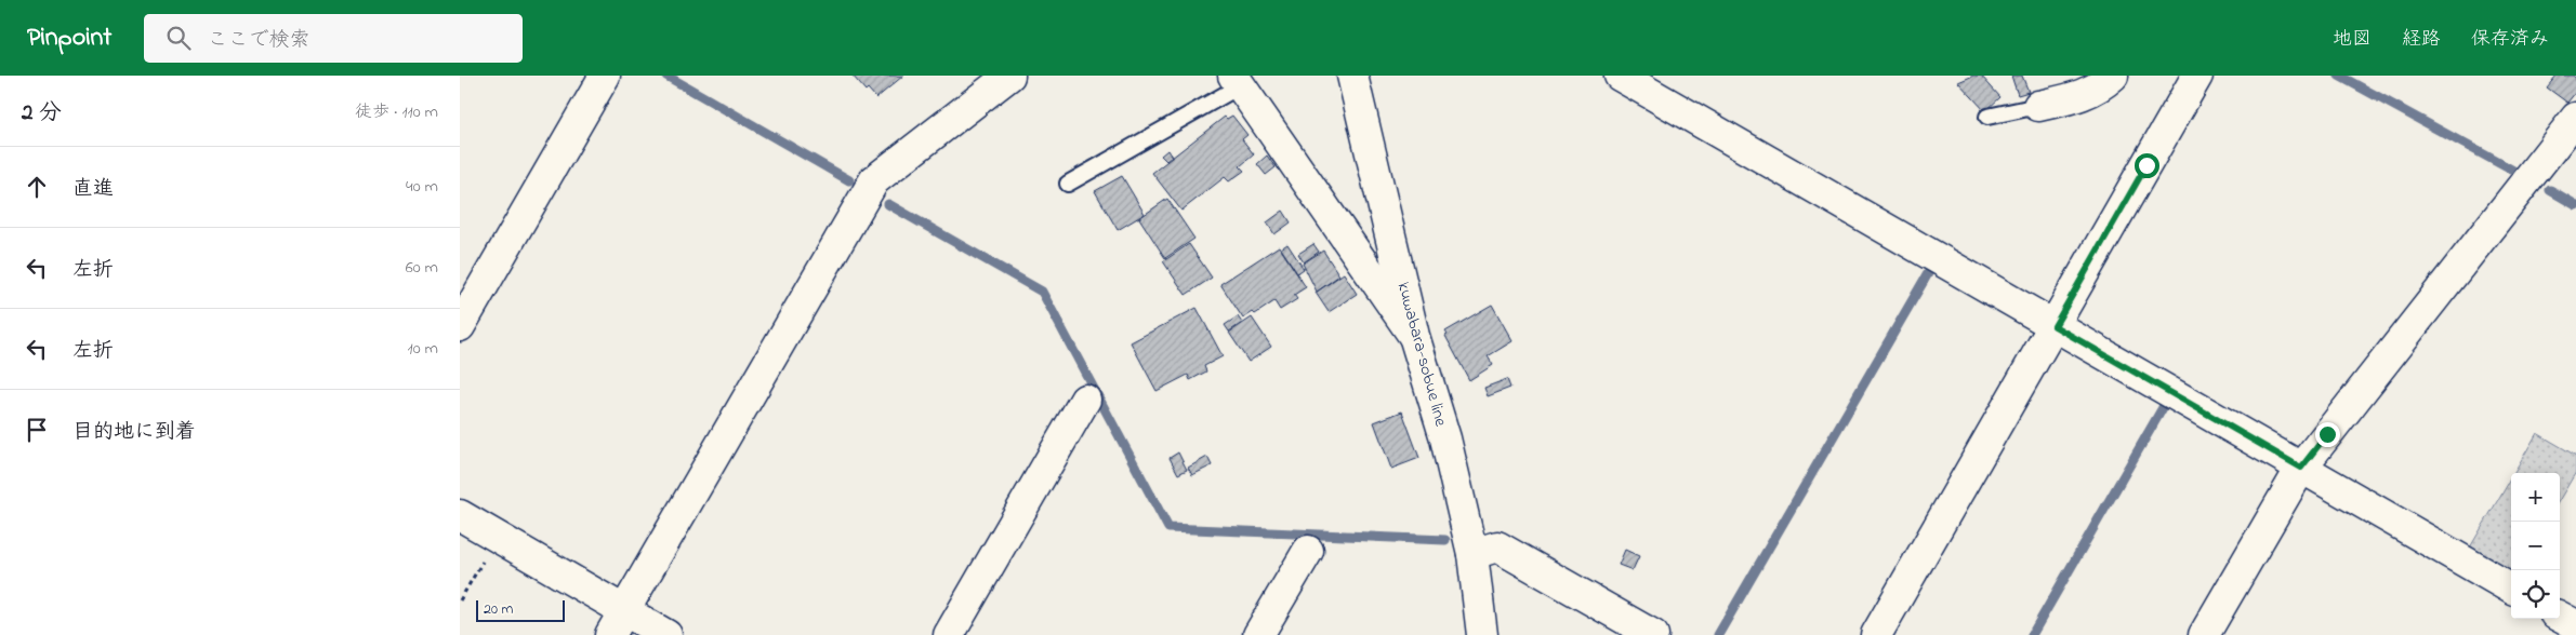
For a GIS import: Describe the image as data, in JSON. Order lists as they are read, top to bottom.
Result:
{
  "streets": {
    "street": ["kuwabara-sobue line"]
  },
  "scale_bar": "20 m",
  "page": {
    "header": "Pinpoint",
    "search": "ここで検索",
    "nav": ["地図", "経路", "保存済み"],
    "heading": ["2 分", "徒歩 · 110 m"],
    "list": [
      ["直進", "40 m"],
      ["左折", "60 m"],
      ["左折", "10 m"],
      "目的地に到着"
    ],
    "map_buttons": ["+", "−"],
    "scale": "20 m"
  }
}
